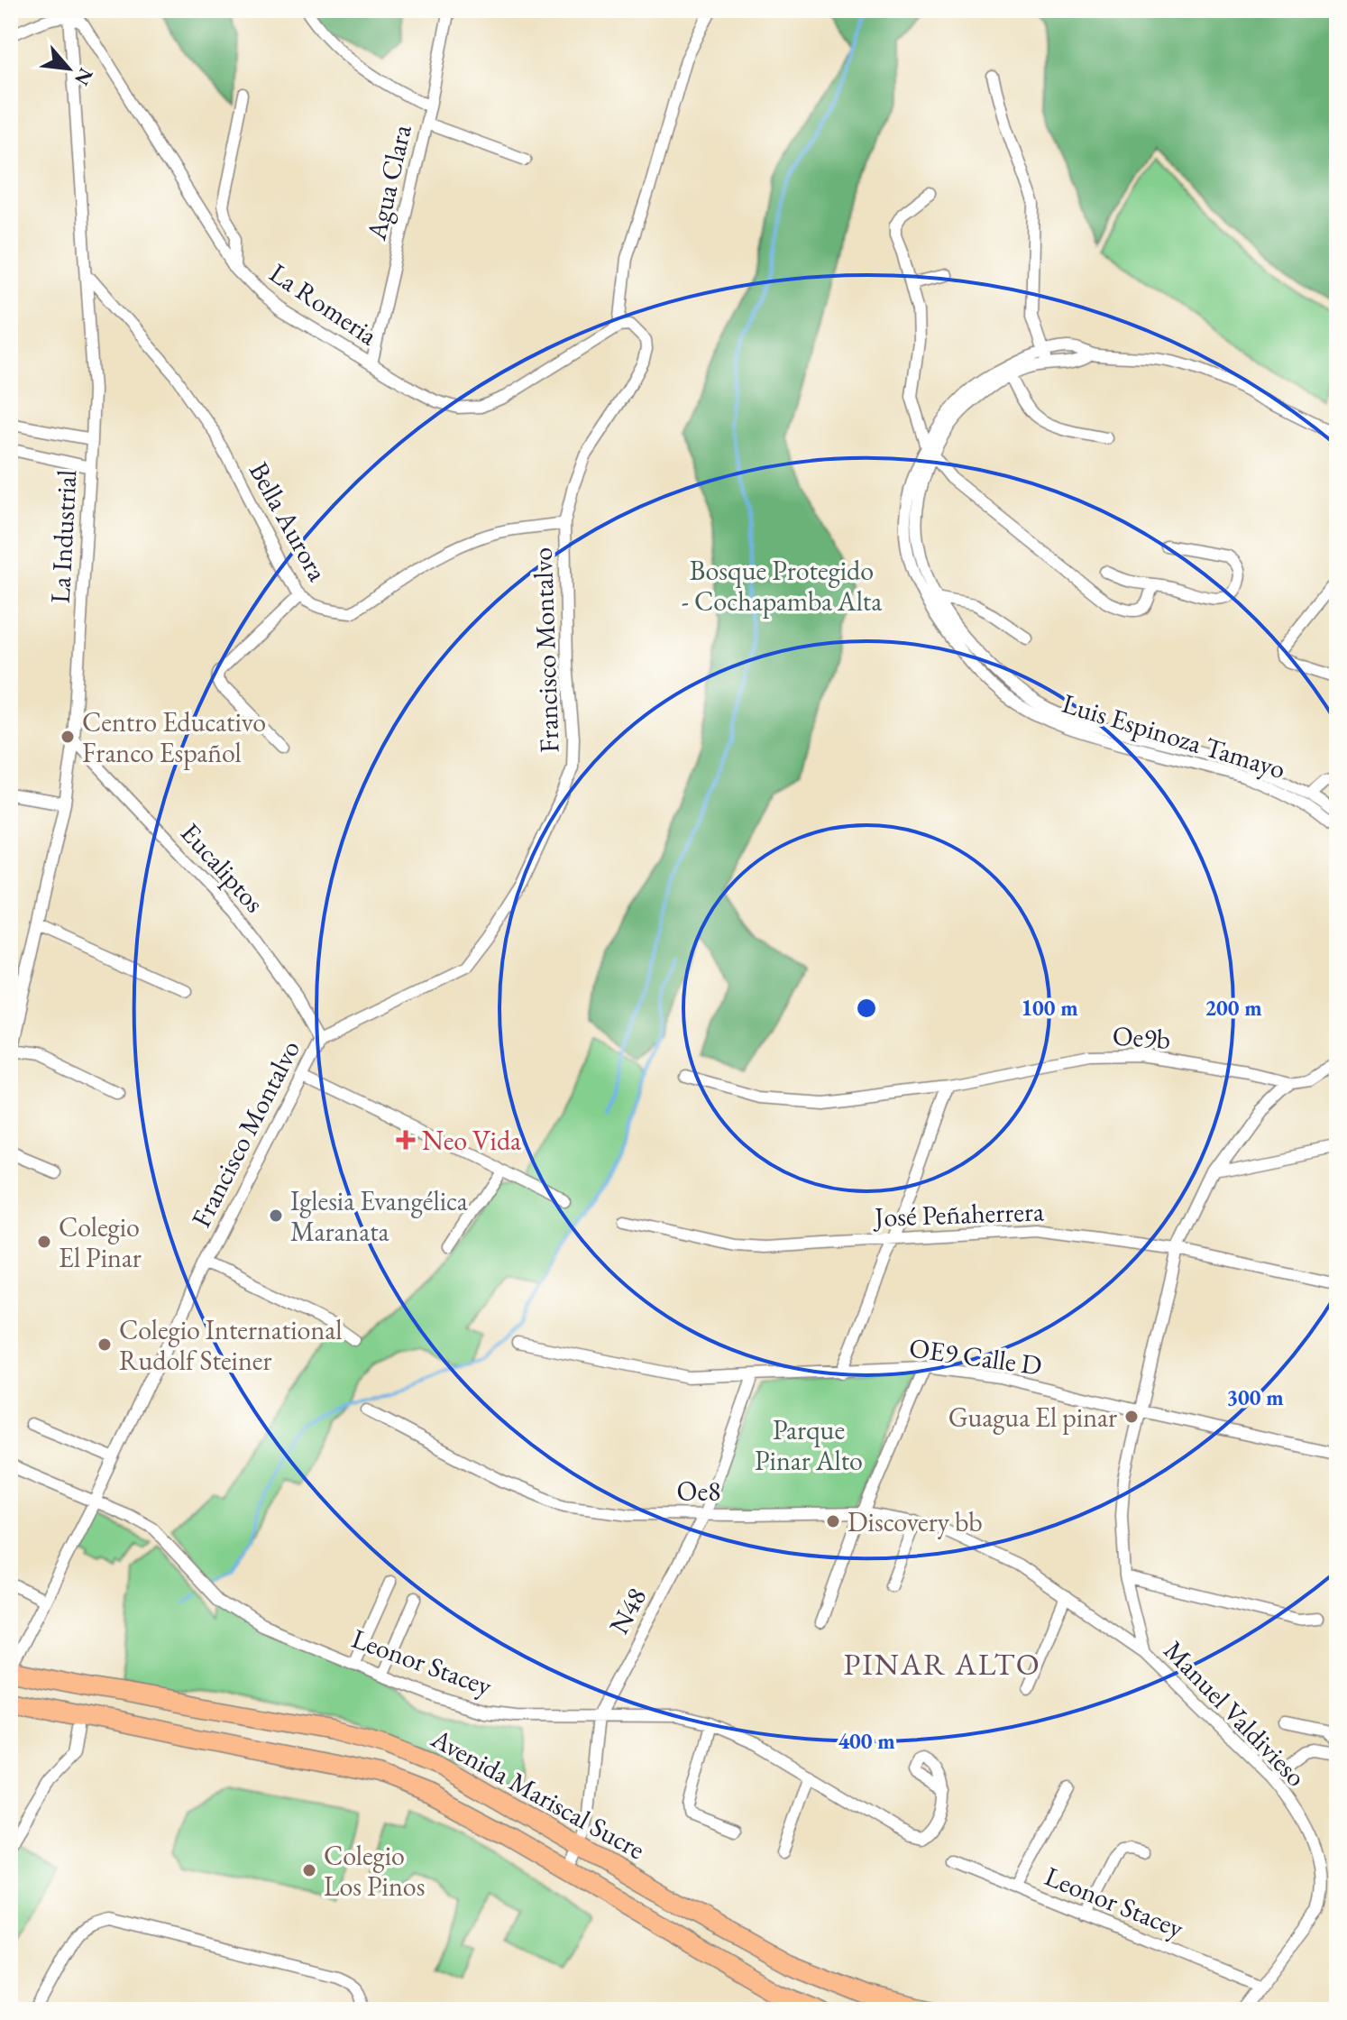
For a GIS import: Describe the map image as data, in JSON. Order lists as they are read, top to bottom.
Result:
{
  "streets": {
    "main road": ["Avenida Mariscal Sucre"],
    "street": [
      "Agua Clara",
      "La Romeria",
      "Bella Aurora",
      "La Industrial",
      "Francisco Montalvo",
      "Luis Espinoza Tamayo",
      "Eucaliptos",
      "Oe9b",
      "José Peñaherrera",
      "OE9 Calle D",
      "Oe8",
      "N48",
      "Leonor Stacey",
      "Manuel Valdivieso"
    ]
  },
  "crossings": [
    ["Agua Clara", "La Romeria"],
    ["La Romeria", "La Industrial"],
    ["La Romeria", "Francisco Montalvo"],
    ["Bella Aurora", "La Industrial"],
    ["Bella Aurora", "Francisco Montalvo"],
    ["La Industrial", "Eucaliptos"],
    ["Francisco Montalvo", "Eucaliptos"],
    ["Francisco Montalvo", "Leonor Stacey"],
    ["Francisco Montalvo", "Avenida Mariscal Sucre"],
    ["Oe9b", "Manuel Valdivieso"],
    ["José Peñaherrera", "Manuel Valdivieso"],
    ["OE9 Calle D", "N48"],
    ["OE9 Calle D", "Manuel Valdivieso"],
    ["Oe8", "N48"],
    ["Oe8", "Manuel Valdivieso"],
    ["N48", "Leonor Stacey"],
    ["N48", "Avenida Mariscal Sucre"],
    ["Leonor Stacey", "Manuel Valdivieso"]
  ],
  "districts": ["PINAR ALTO"],
  "parks": ["Bosque Protegido - Cochapamba Alta", "Parque Pinar Alto"],
  "places": {
    "other": [
      "Centro Educativo Franco Español",
      "Iglesia Evangélica Maranata",
      "Colegio El Pinar",
      "Colegio International Rudolf Steiner",
      "Guagua El pinar",
      "Discovery bb",
      "Colegio Los Pinos"
    ],
    "health": ["Neo Vida"]
  },
  "north": "bottom right",
  "rings": [
    "100 m",
    "200 m",
    "300 m",
    "400 m"
  ]
}
